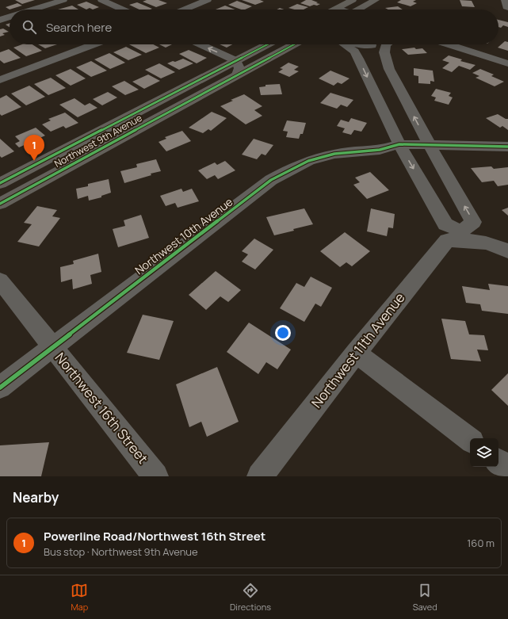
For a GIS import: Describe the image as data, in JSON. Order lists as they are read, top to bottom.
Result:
{
  "streets": {
    "main road": ["Northwest 9th Avenue"],
    "street": ["Northwest 10th Avenue", "Northwest 11th Avenue", "Northwest 16th Street"]
  },
  "crossings": [
    ["Northwest 10th Avenue", "Northwest 16th Street"]
  ],
  "page": {
    "search": "Search here",
    "pins": "1",
    "heading": "Nearby",
    "list": [
      {
        "mark": "1",
        "name": "Powerline Road/Northwest 16th Street",
        "note": "Bus stop · Northwest 9th Avenue",
        "value": "160 m"
      }
    ],
    "nav": ["Map", "Directions", "Saved"]
  }
}
